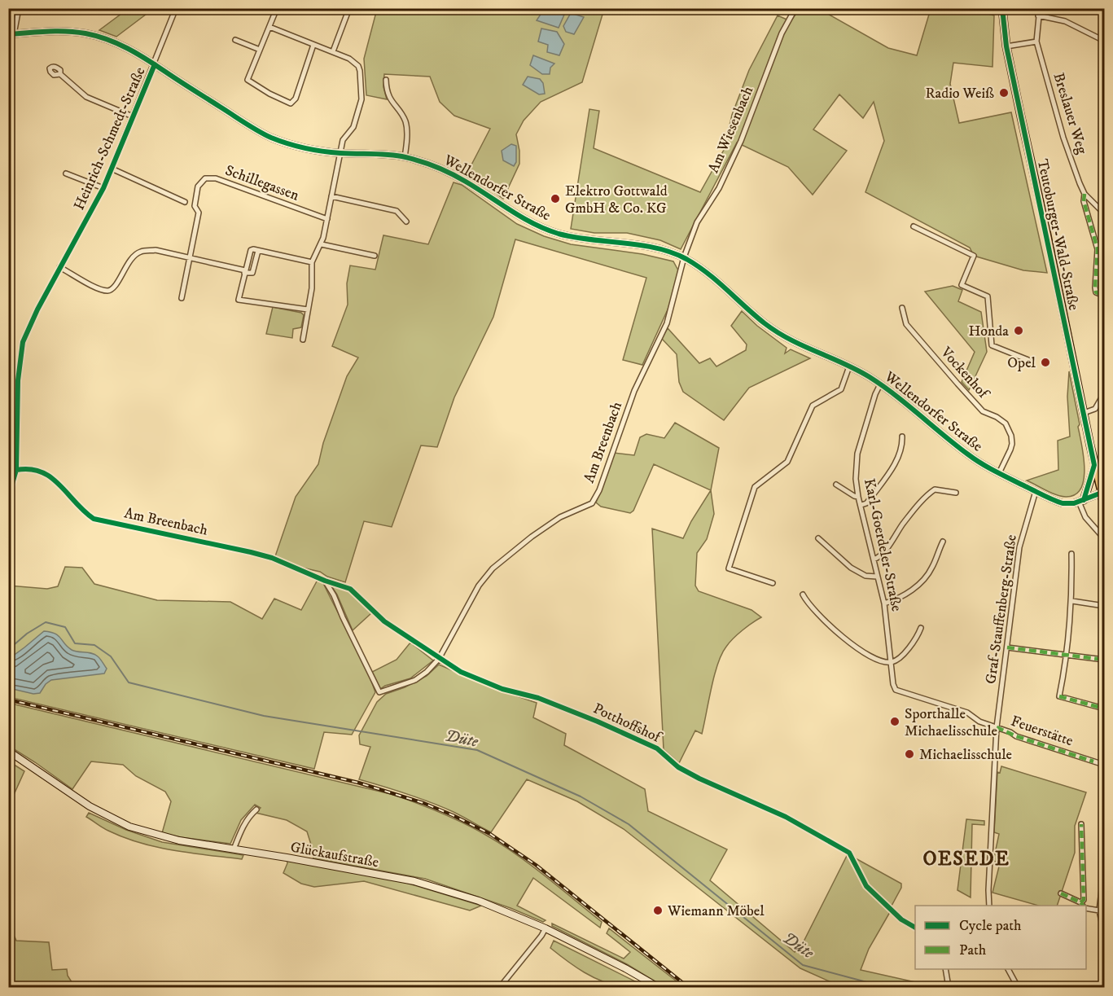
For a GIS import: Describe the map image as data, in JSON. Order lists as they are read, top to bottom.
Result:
{
  "streets": {
    "main road": ["Teutoburger-Wald-Straße"],
    "street": [
      "Breslauer Weg",
      "Am Wiesenbach",
      "Heinrich-Schmedt-Straße",
      "Schillegassen",
      "Wellendorfer Straße",
      "Vockenhof",
      "Am Breenbach",
      "Karl-Goerdeler-Straße",
      "Graf-Stauffenberg-Straße",
      "Potthoffshof",
      "Feuerstätte",
      "Glückaufstraße"
    ]
  },
  "crossings": [
    ["Am Wiesenbach", "Wellendorfer Straße"],
    ["Am Wiesenbach", "Am Breenbach"],
    ["Heinrich-Schmedt-Straße", "Wellendorfer Straße"],
    ["Heinrich-Schmedt-Straße", "Am Breenbach"],
    ["Wellendorfer Straße", "Teutoburger-Wald-Straße"],
    ["Wellendorfer Straße", "Vockenhof"],
    ["Wellendorfer Straße", "Am Breenbach"],
    ["Wellendorfer Straße", "Karl-Goerdeler-Straße"],
    ["Wellendorfer Straße", "Graf-Stauffenberg-Straße"],
    ["Am Breenbach", "Potthoffshof"],
    ["Karl-Goerdeler-Straße", "Feuerstätte"],
    ["Graf-Stauffenberg-Straße", "Feuerstätte"]
  ],
  "districts": ["OESEDE"],
  "water": ["Düte"],
  "places": [
    "Radio Weiß",
    "Elektro Gottwald GmbH & Co. KG",
    "Honda",
    "Opel",
    "Sporthalle Michaelisschule",
    "Michaelisschule",
    "Wiemann Möbel"
  ],
  "legend": ["Cycle path", "Path"]
}
